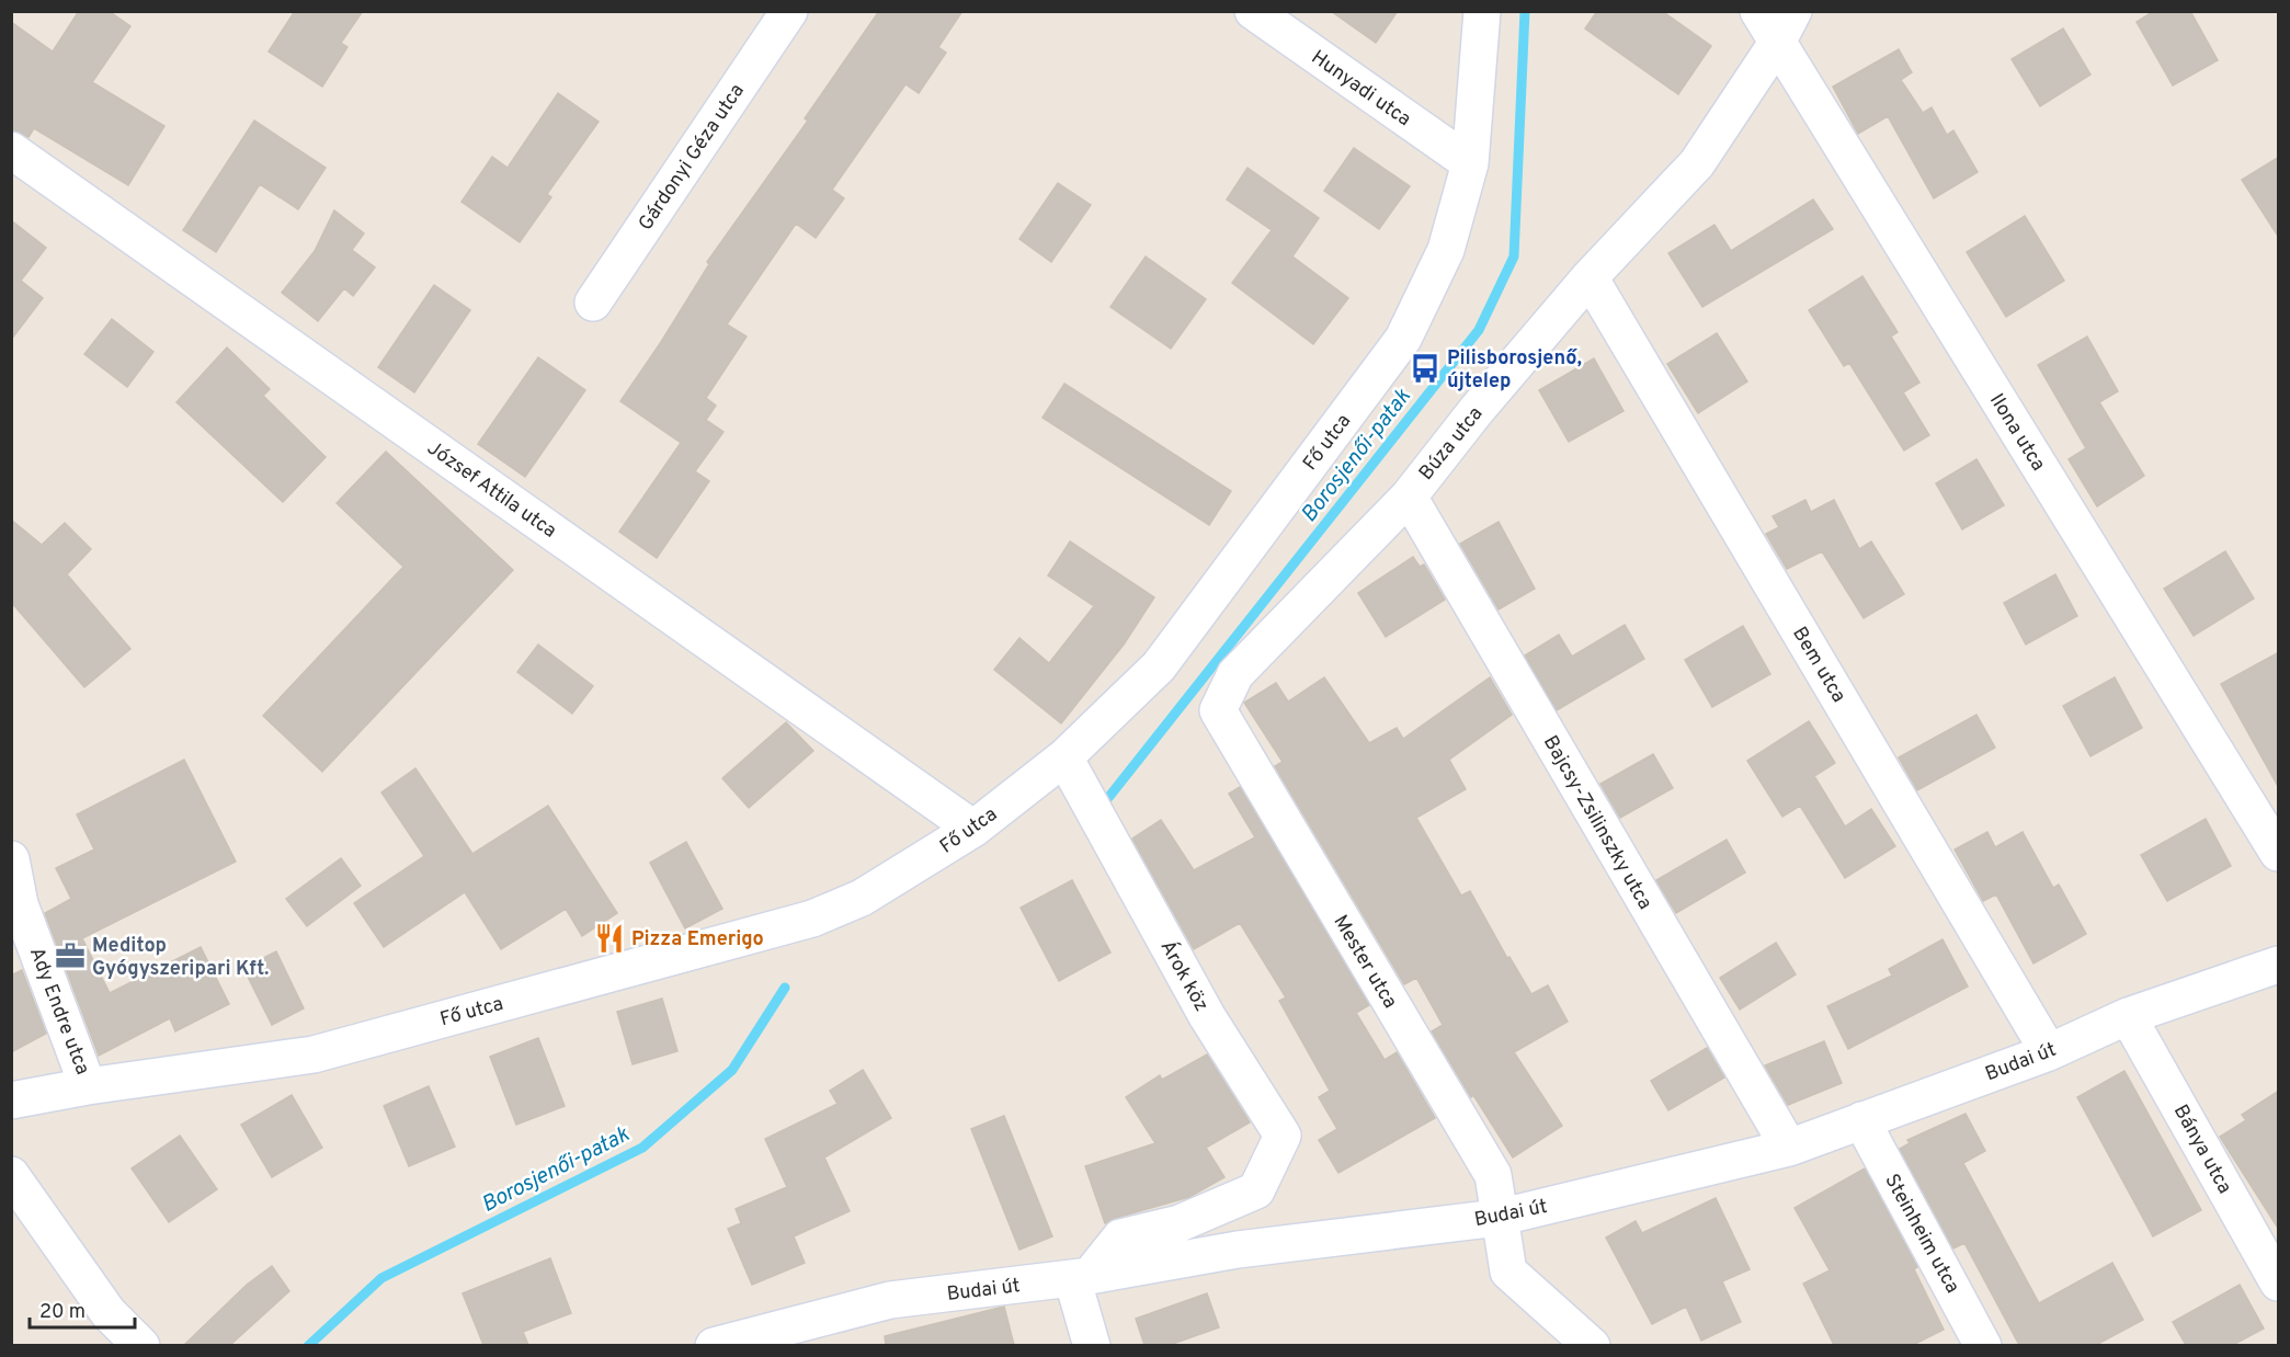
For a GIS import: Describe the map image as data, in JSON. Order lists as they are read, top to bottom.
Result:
{
  "streets": {
    "street": [
      "Hunyadi utca",
      "Gárdonyi Géza utca",
      "Ilona utca",
      "Fő utca",
      "Búza utca",
      "József Attila utca",
      "Bem utca",
      "Bajcsy-Zsilinszky utca",
      "Mester utca",
      "Árok köz",
      "Ady Endre utca",
      "Budai út",
      "Bánya utca",
      "Steinheim utca"
    ]
  },
  "crossings": [
    ["Hunyadi utca", "Fő utca"],
    ["Ilona utca", "Búza utca"],
    ["Fő utca", "József Attila utca"],
    ["Fő utca", "Árok köz"],
    ["Fő utca", "Ady Endre utca"],
    ["Búza utca", "Bem utca"],
    ["Búza utca", "Bajcsy-Zsilinszky utca"],
    ["Búza utca", "Mester utca"],
    ["Bem utca", "Budai út"],
    ["Bajcsy-Zsilinszky utca", "Budai út"],
    ["Mester utca", "Budai út"],
    ["Árok köz", "Budai út"],
    ["Budai út", "Bánya utca"],
    ["Budai út", "Steinheim utca"]
  ],
  "water": ["Borosjenői-patak"],
  "places": {
    "bus stop": ["Pilisborosjenő, újtelep"],
    "restaurant": ["Pizza Emerigo"],
    "office": ["Meditop Gyógyszeripari Kft."]
  },
  "scale_bar": "20 m"
}
